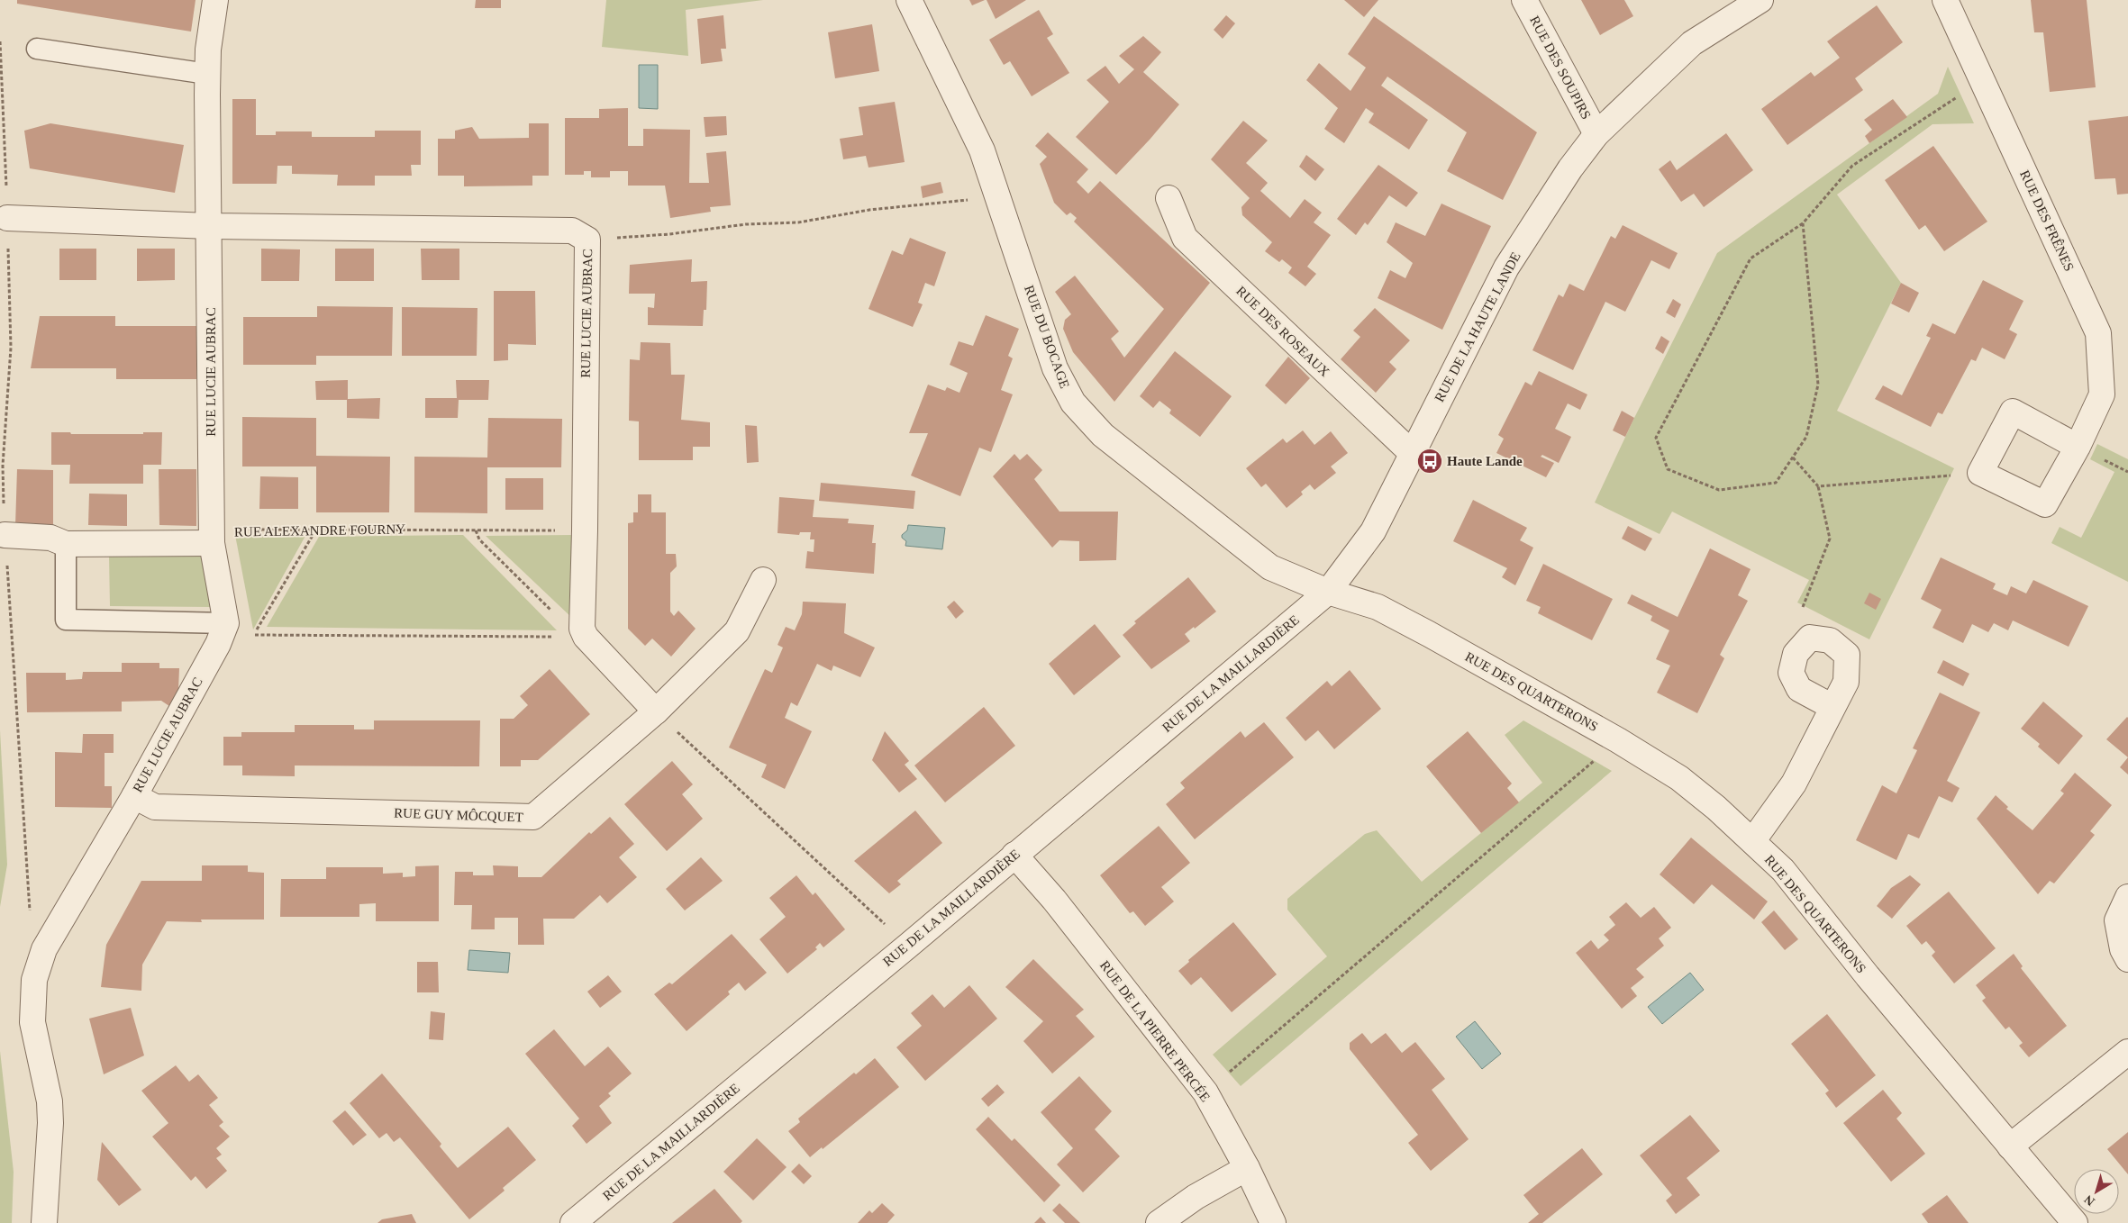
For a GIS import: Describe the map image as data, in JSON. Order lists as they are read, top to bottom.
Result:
{
  "streets": {
    "street": [
      "RUE DES SOUPIRS",
      "RUE DES FRÊNES",
      "RUE LUCIE AUBRAC",
      "RUE DE LA HAUTE LANDE",
      "RUE DES ROSEAUX",
      "RUE DU BOCAGE",
      "RUE DE LA MAILLARDIÈRE",
      "RUE DES QUARTERONS",
      "RUE GUY MÔCQUET",
      "RUE DE LA PIERRE PERCÉE"
    ],
    "path": ["RUE ALEXANDRE FOURNY"]
  },
  "crossings": [
    ["RUE DES SOUPIRS", "RUE DE LA HAUTE LANDE"],
    ["RUE LUCIE AUBRAC", "RUE ALEXANDRE FOURNY"],
    ["RUE LUCIE AUBRAC", "RUE GUY MÔCQUET"],
    ["RUE DE LA HAUTE LANDE", "RUE DES ROSEAUX"],
    ["RUE DE LA HAUTE LANDE", "RUE DU BOCAGE"],
    ["RUE DE LA HAUTE LANDE", "RUE DE LA MAILLARDIÈRE"],
    ["RUE DE LA HAUTE LANDE", "RUE DES QUARTERONS"],
    ["RUE DU BOCAGE", "RUE DE LA MAILLARDIÈRE"],
    ["RUE DU BOCAGE", "RUE DES QUARTERONS"],
    ["RUE DE LA MAILLARDIÈRE", "RUE DES QUARTERONS"],
    ["RUE DE LA MAILLARDIÈRE", "RUE DE LA PIERRE PERCÉE"]
  ],
  "places": {
    "bus stop": ["Haute Lande"]
  },
  "north": "bottom left"
}
